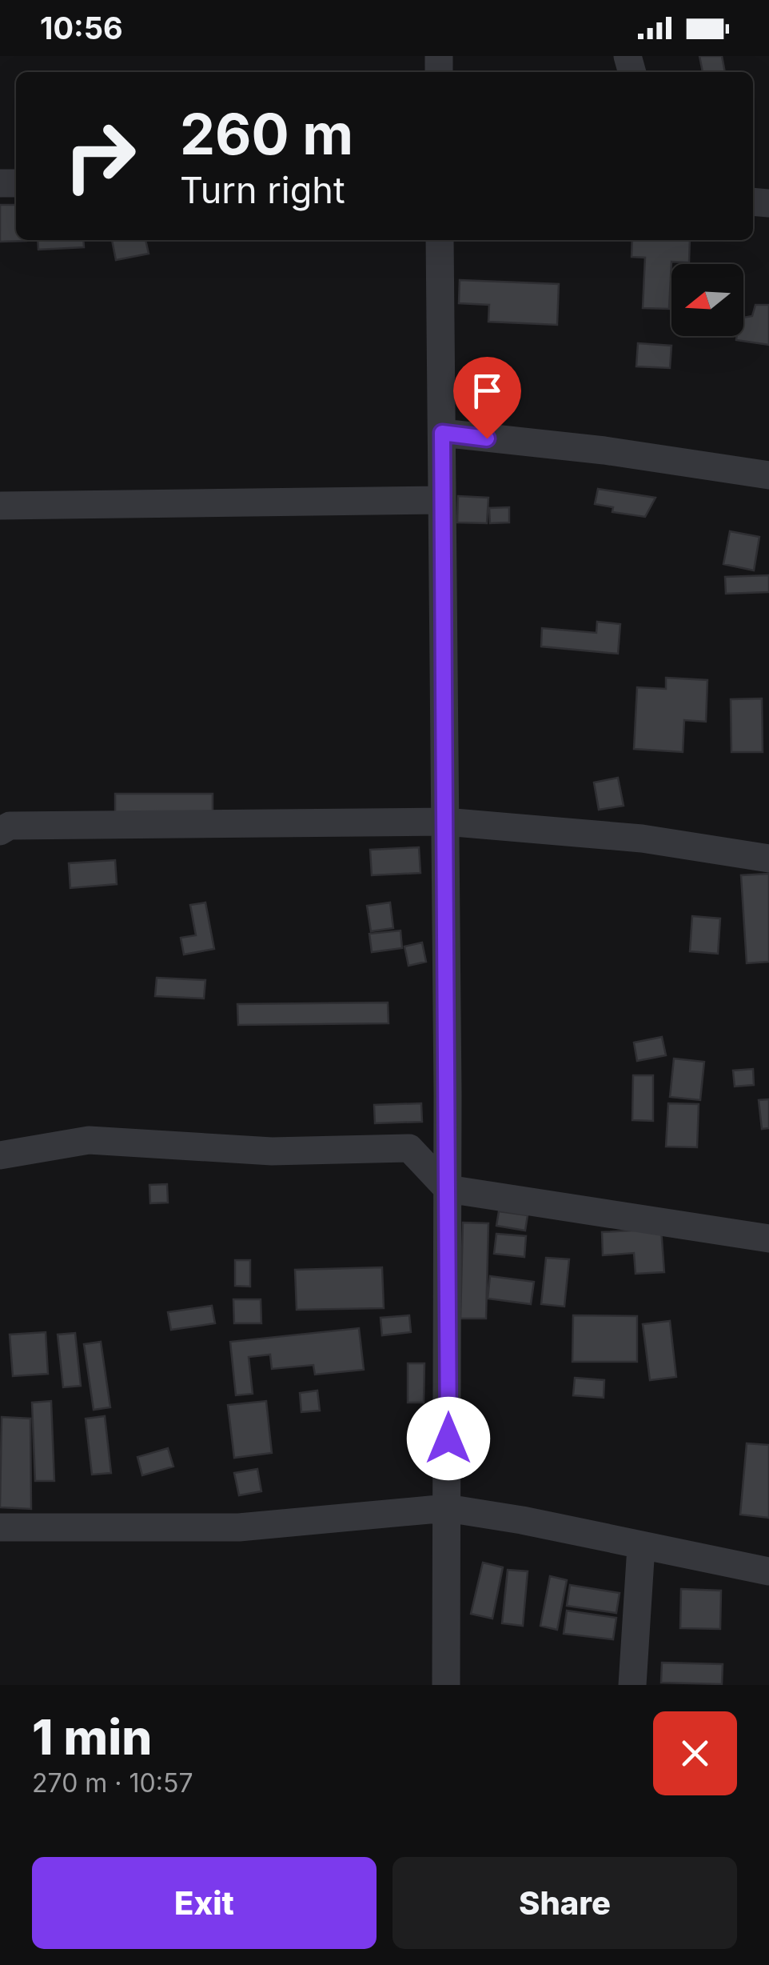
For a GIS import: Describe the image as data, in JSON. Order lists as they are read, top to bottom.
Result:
{
  "north": "left",
  "page": {
    "status": "10:56",
    "turn": ["260 m", "Turn right"],
    "heading": ["1 min", "270 m · 10:57"],
    "buttons": ["Exit", "Share"]
  }
}
